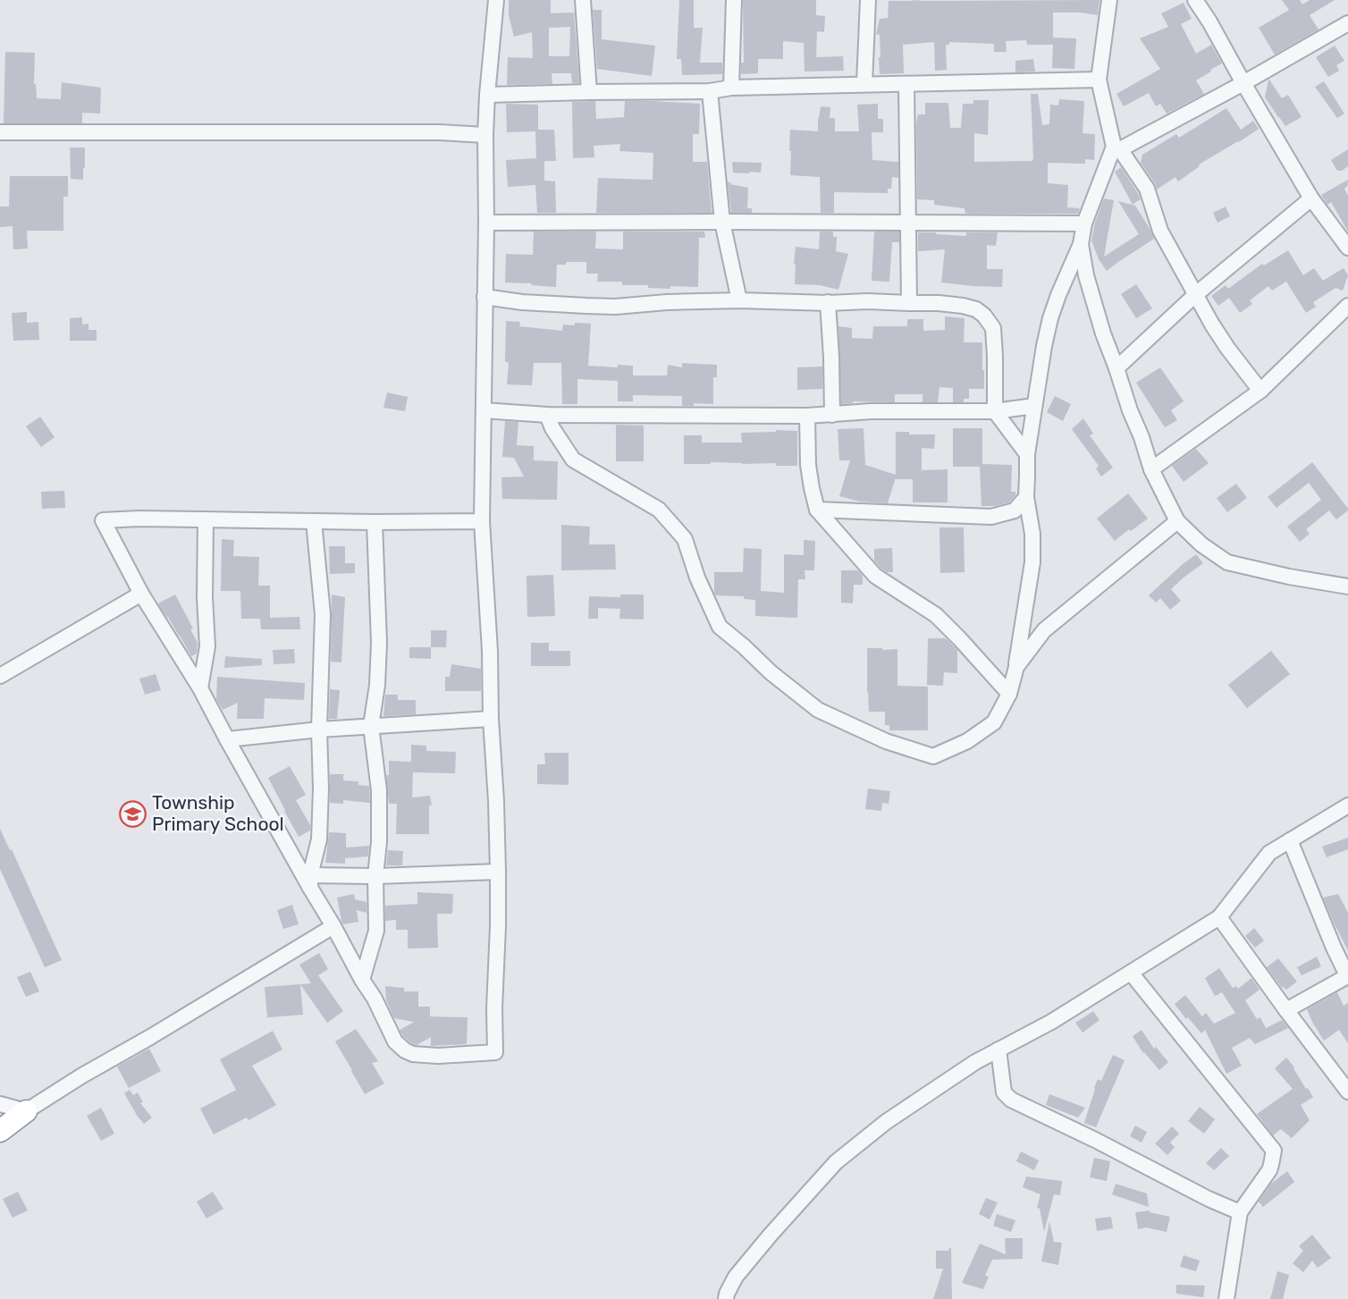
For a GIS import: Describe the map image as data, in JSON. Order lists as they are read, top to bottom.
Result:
{
  "places": {
    "school or university": ["Township Primary School"]
  }
}
